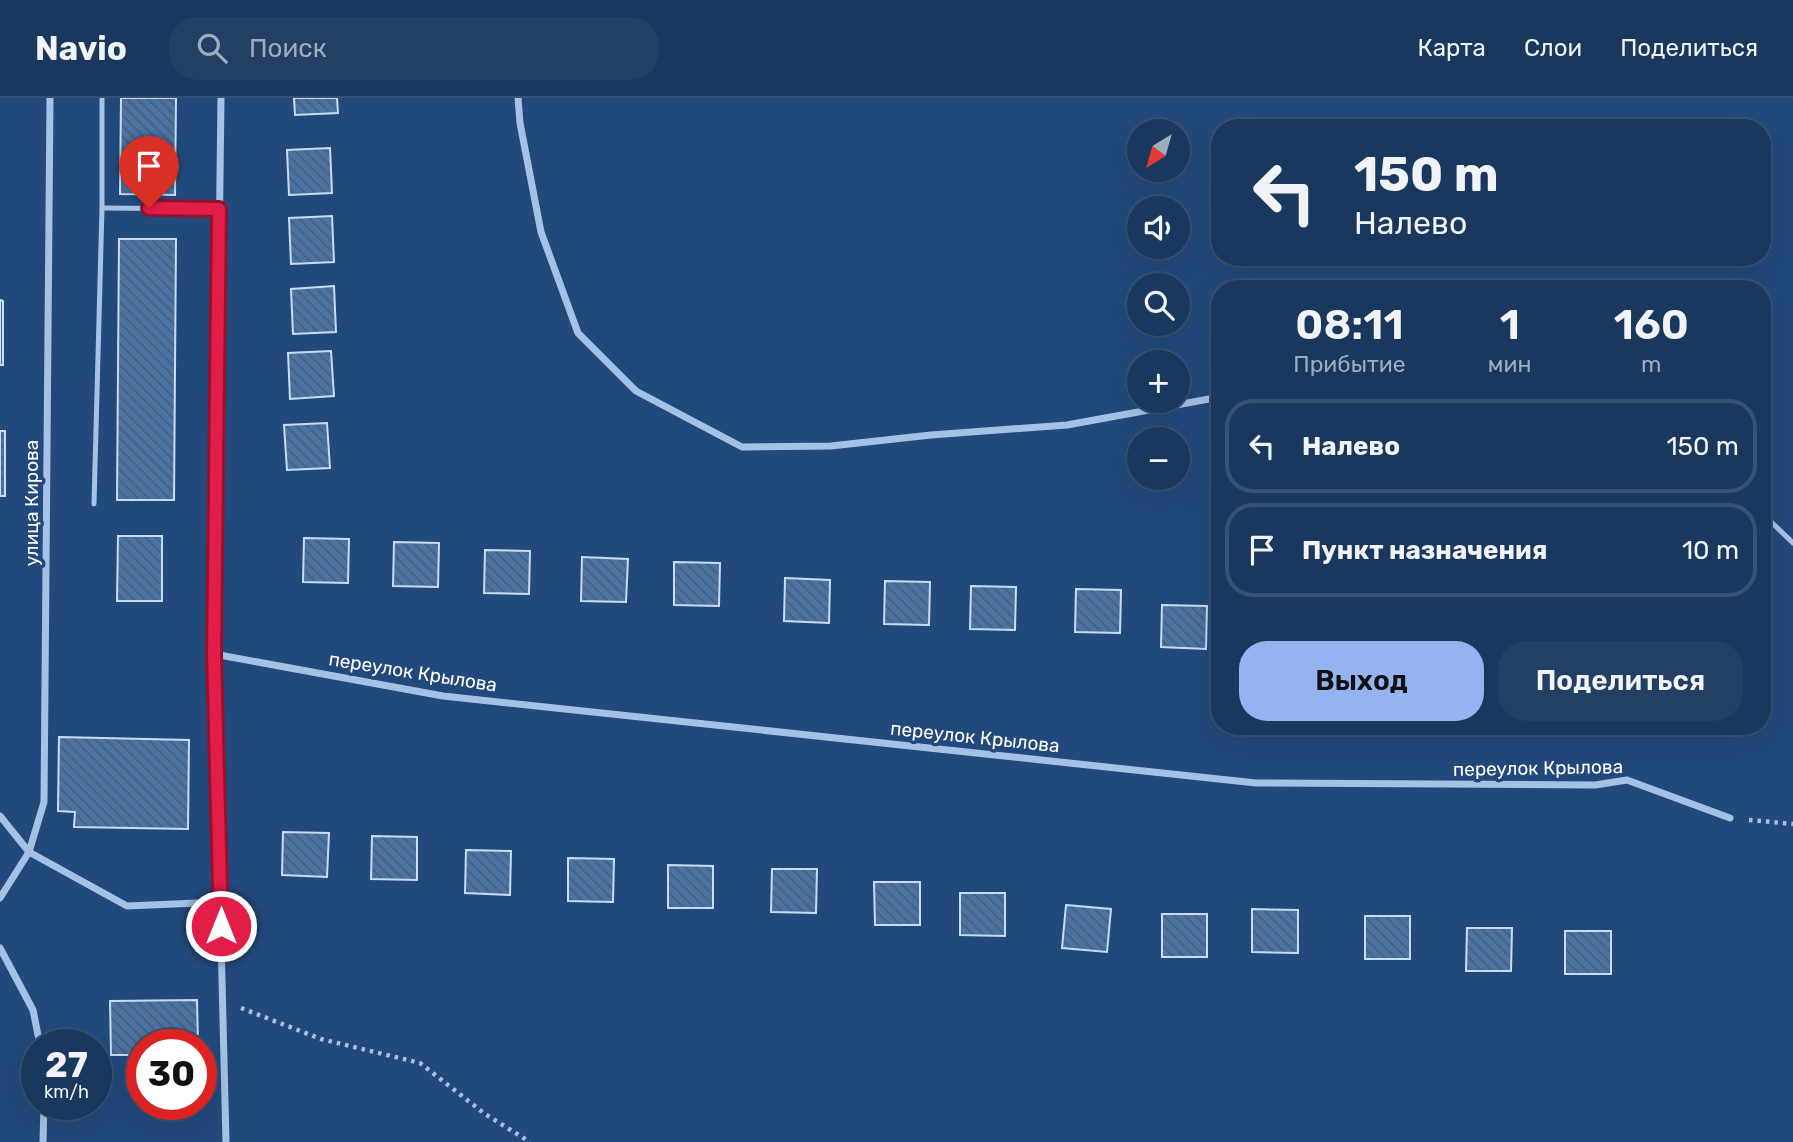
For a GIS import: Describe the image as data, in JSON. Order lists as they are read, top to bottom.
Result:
{
  "streets": {
    "street": ["улица Кирова", "переулок Крылова"]
  },
  "north": "bottom left",
  "page": {
    "header": "Navio",
    "search": "Поиск",
    "nav": ["Карта", "Слои", "Поделиться"],
    "map_buttons": ["+", "−"],
    "turn": ["150 m", "Налево"],
    "eta": [
      "08:11",
      "Прибытие",
      "1",
      "мин",
      "160",
      "m"
    ],
    "list": [
      {
        "name": "Налево",
        "value": "150 m"
      },
      {
        "name": "Пункт назначения",
        "value": "10 m"
      }
    ],
    "buttons": ["Выход", "Поделиться"],
    "speed": "27 km/h",
    "limit": "30"
  }
}
